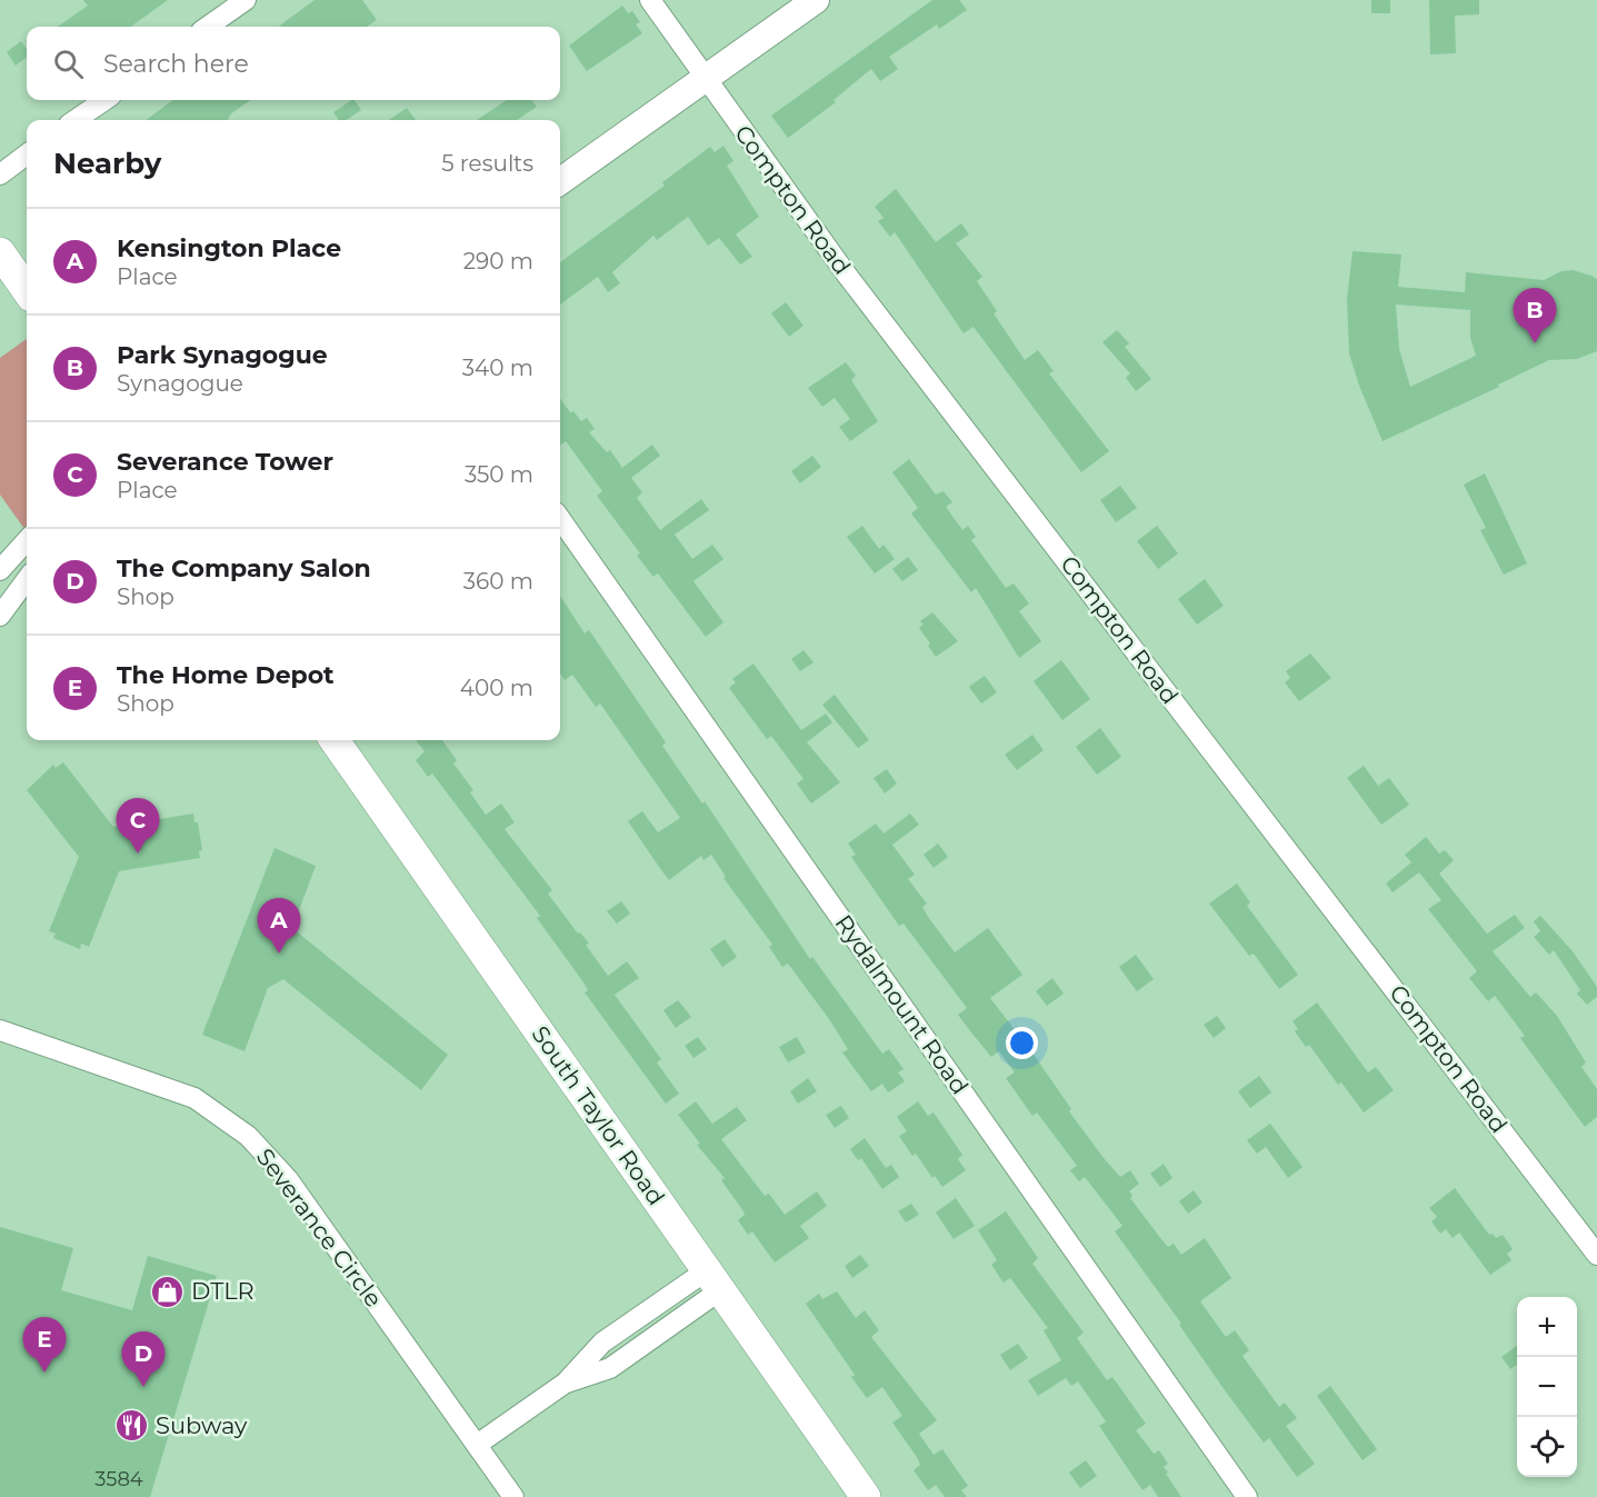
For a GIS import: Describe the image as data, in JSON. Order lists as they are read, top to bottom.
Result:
{
  "streets": {
    "main road": ["South Taylor Road"],
    "street": ["Compton Road", "Rydalmount Road", "Severance Circle"]
  },
  "places": {
    "shop": ["DTLR"],
    "restaurant": ["Subway"]
  },
  "house_numbers": ["3584"],
  "page": {
    "search": "Search here",
    "heading": ["Nearby", "5 results"],
    "list": [
      {
        "mark": "A",
        "name": "Kensington Place",
        "note": "Place",
        "value": "290 m"
      },
      {
        "mark": "B",
        "name": "Park Synagogue",
        "note": "Synagogue",
        "value": "340 m"
      },
      {
        "mark": "C",
        "name": "Severance Tower",
        "note": "Place",
        "value": "350 m"
      },
      {
        "mark": "D",
        "name": "The Company Salon",
        "note": "Shop",
        "value": "360 m"
      },
      {
        "mark": "E",
        "name": "The Home Depot",
        "note": "Shop",
        "value": "400 m"
      }
    ],
    "pins": [
      "B",
      "C",
      "A",
      "E",
      "D"
    ],
    "map_buttons": ["+", "−"]
  }
}
